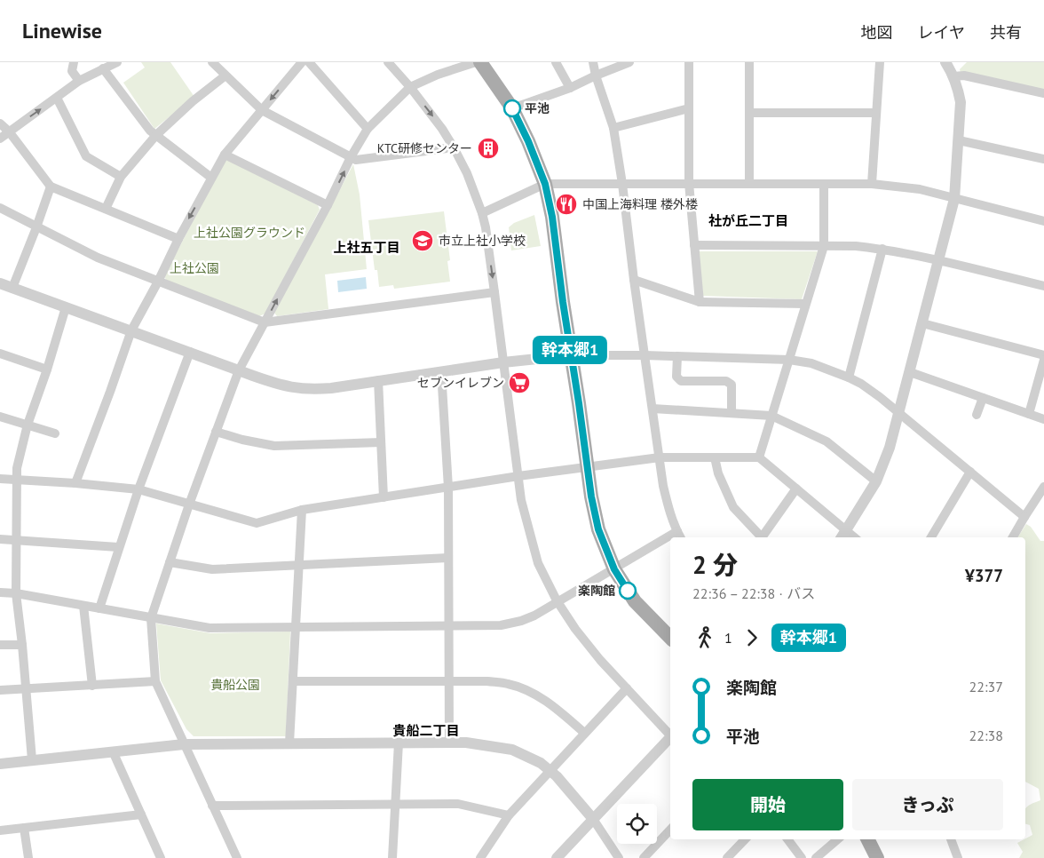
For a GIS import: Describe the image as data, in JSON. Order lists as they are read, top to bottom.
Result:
{
  "districts": ["社が丘二丁目", "上社五丁目", "貴船二丁目"],
  "parks": ["上社公園グラウンド", "上社公園", "貴船公園"],
  "places": {
    "other": ["平池", "楽陶館"],
    "building": ["KTC研修センター"],
    "restaurant": ["中国上海料理 楼外楼"],
    "school or university": ["市立上社小学校"],
    "supermarket": ["セブンイレブン"]
  },
  "lines": ["bus line 幹本郷1"],
  "page": {
    "header": "Linewise",
    "nav": ["地図", "レイヤ", "共有"],
    "on_map": "幹本郷1",
    "heading": ["2 分", "22:36 – 22:38 · バス", "¥377"],
    "legs": ["1", "幹本郷1"],
    "list": [
      {
        "name": "楽陶館",
        "value": "22:37"
      },
      {
        "name": "平池",
        "value": "22:38"
      }
    ],
    "buttons": ["開始", "きっぷ"]
  }
}
